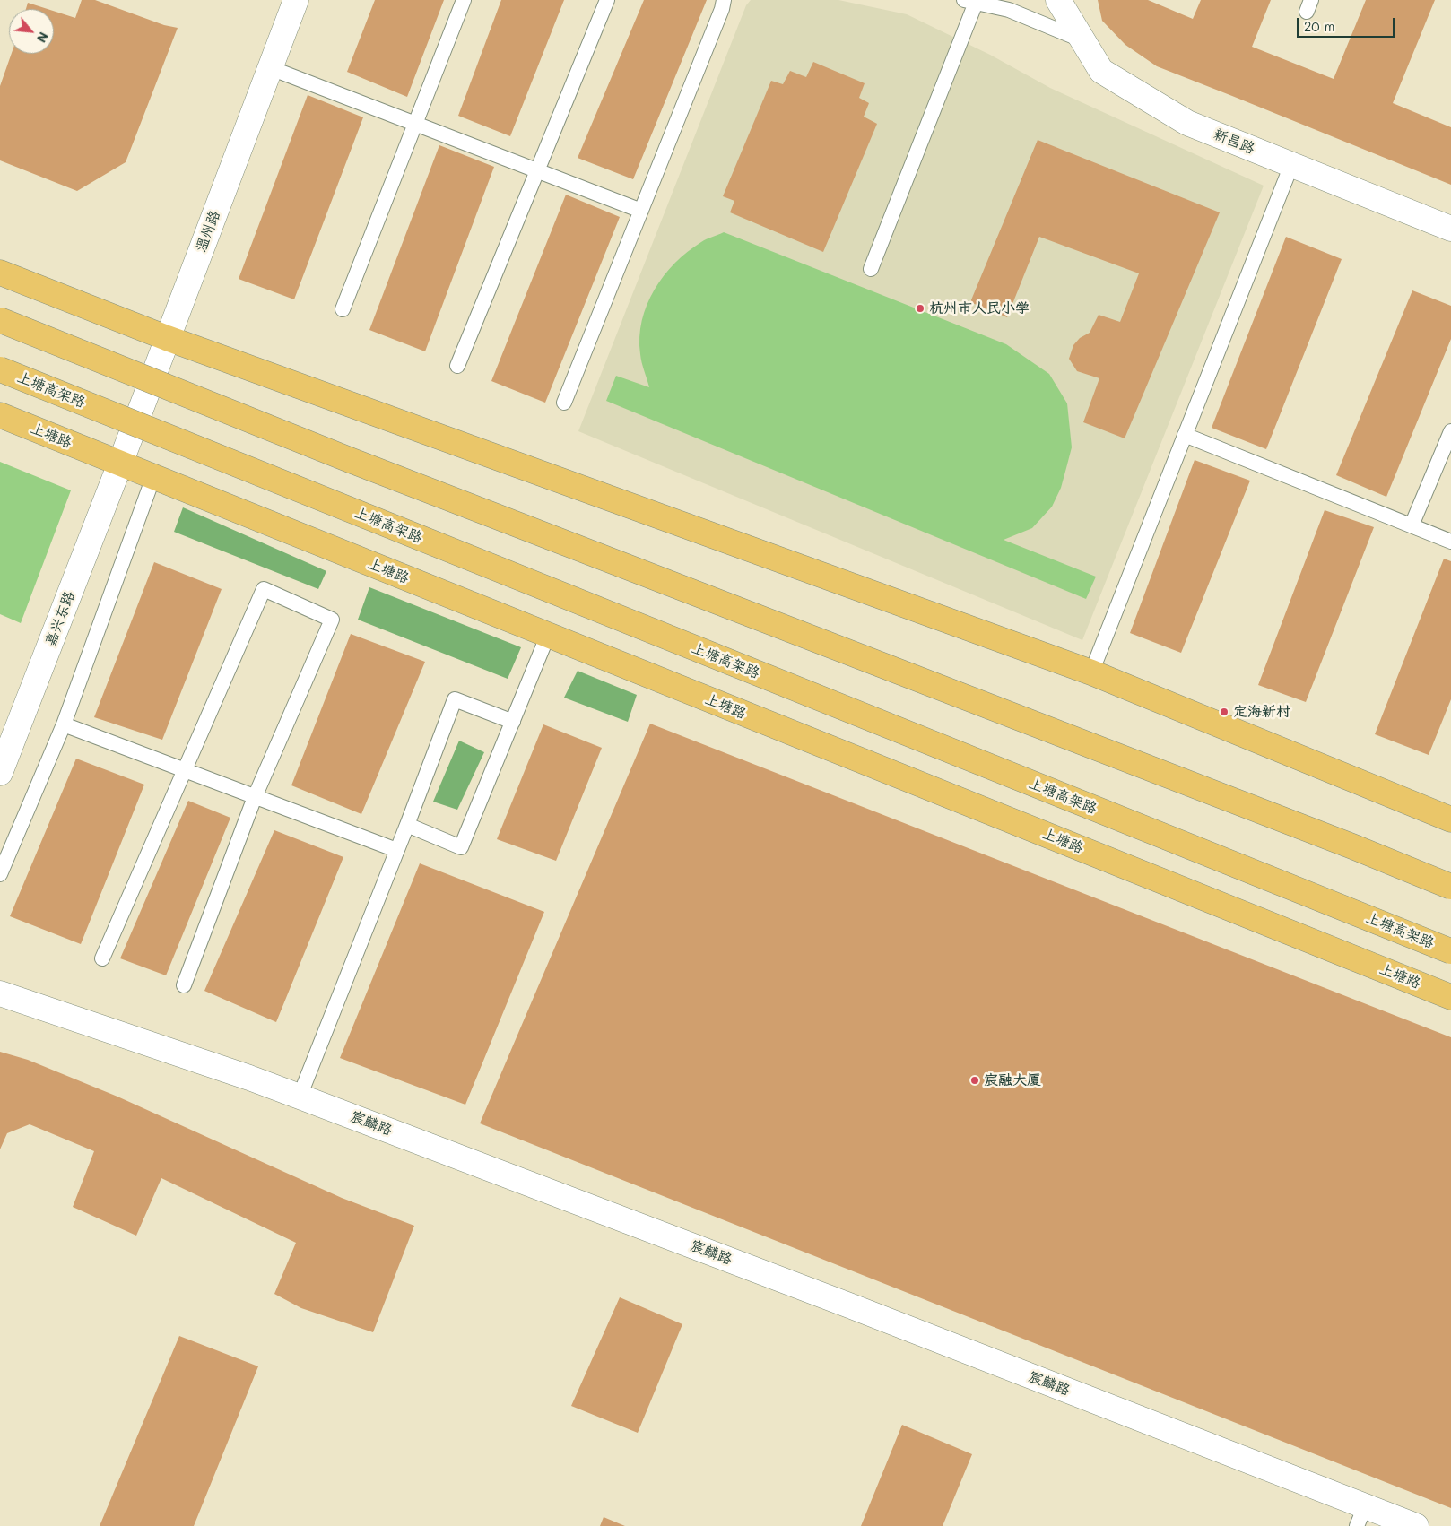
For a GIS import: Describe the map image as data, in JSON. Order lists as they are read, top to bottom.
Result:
{
  "streets": {
    "main road": ["上塘高架路", "上塘路"],
    "street": [
      "新昌路",
      "温州路",
      "嘉兴东路",
      "宸麟路"
    ]
  },
  "crossings": [
    ["温州路", "上塘路"],
    ["温州路", "嘉兴东路"],
    ["上塘路", "嘉兴东路"]
  ],
  "places": ["杭州市人民小学", "定海新村", "宸融大厦"],
  "scale_bar": "20 m",
  "north": "bottom right"
}
